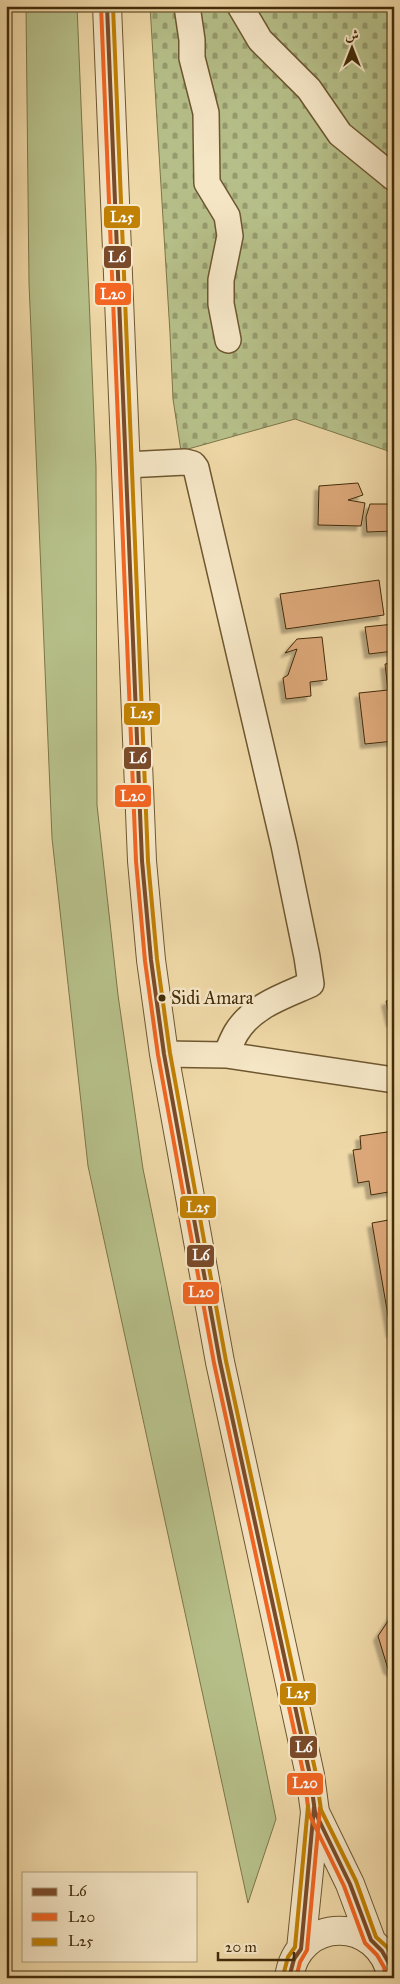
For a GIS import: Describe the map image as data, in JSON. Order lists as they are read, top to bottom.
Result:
{
  "places": ["Sidi Amara"],
  "lines": ["transit line L6", "transit line L20", "transit line L25"],
  "legend": ["L6", "L20", "L25"],
  "scale_bar": "20 m",
  "north": "top"
}
